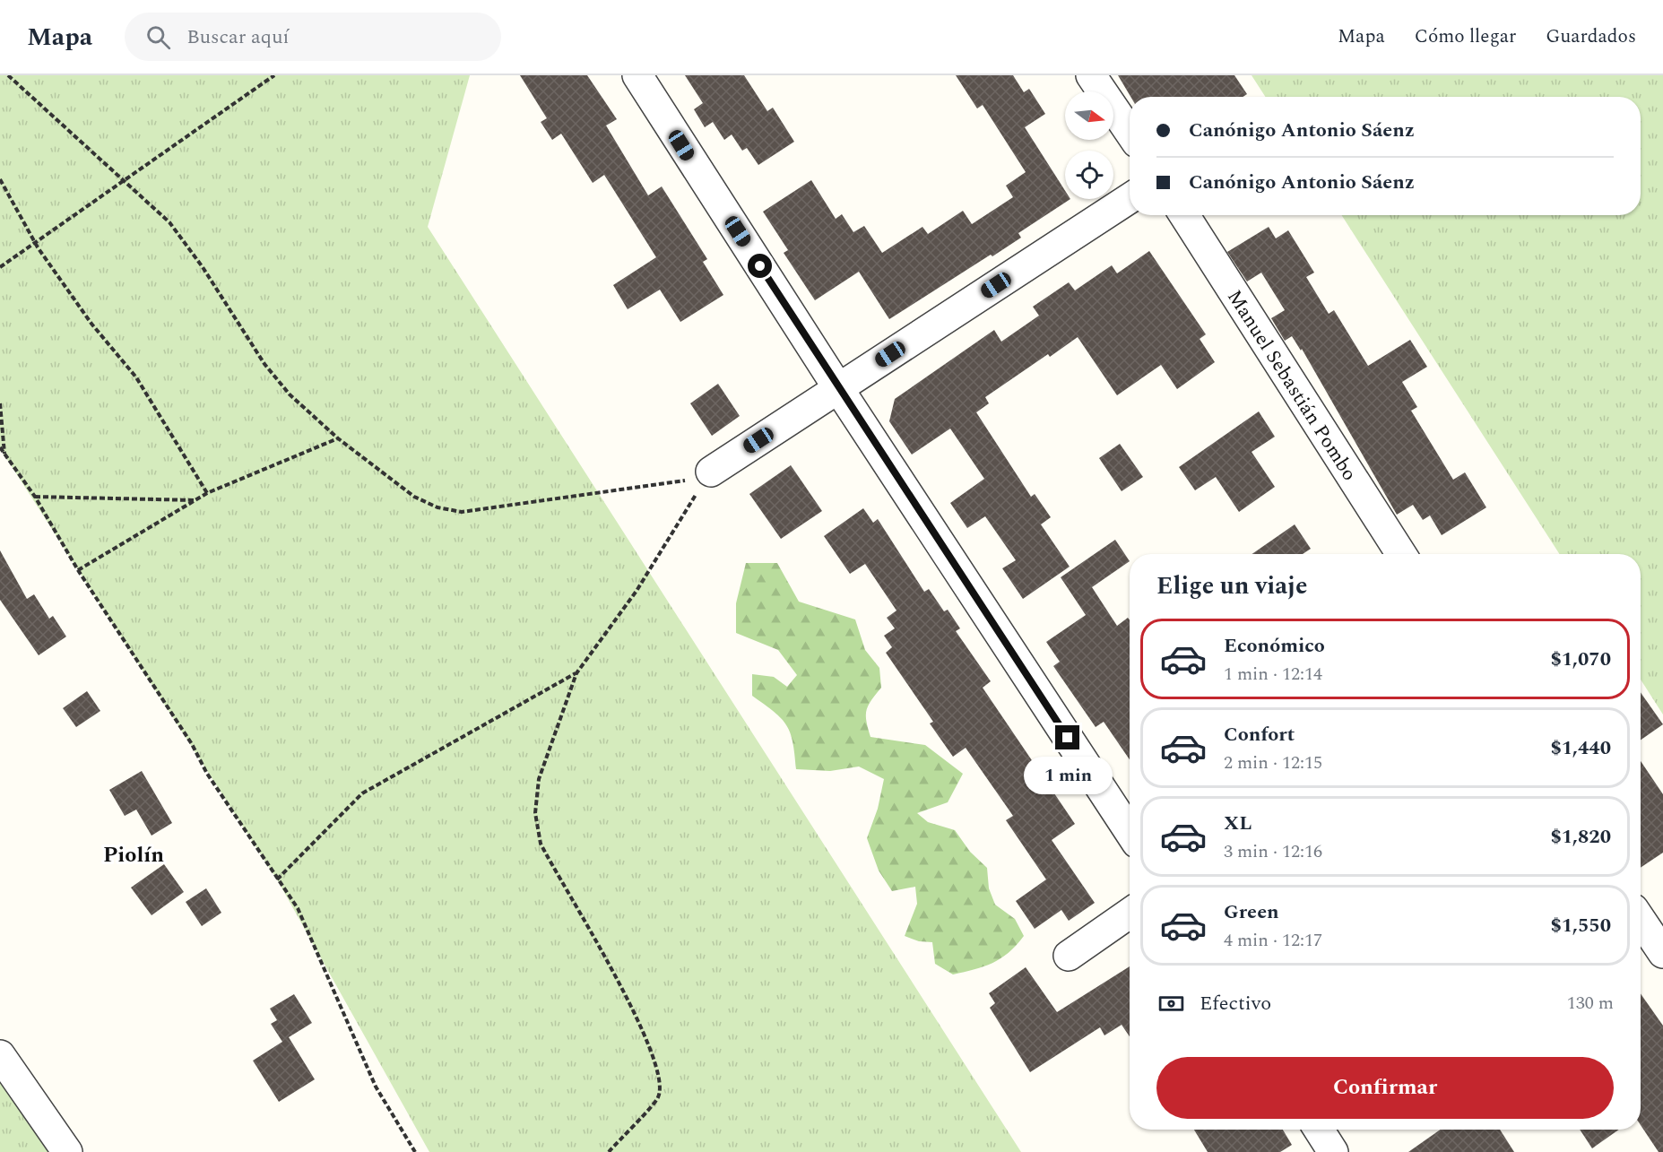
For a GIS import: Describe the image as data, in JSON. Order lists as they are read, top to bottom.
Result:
{
  "streets": {
    "street": ["Manuel Sebastián Pombo"]
  },
  "districts": ["Piolín"],
  "north": "right",
  "page": {
    "header": "Mapa",
    "search": "Buscar aquí",
    "nav": ["Mapa", "Cómo llegar", "Guardados"],
    "banner": ["Canónigo Antonio Sáenz", "Canónigo Antonio Sáenz"],
    "heading": "Elige un viaje",
    "list": [
      {
        "name": "Económico",
        "note": "1 min · 12:14",
        "value": "$1,070"
      },
      {
        "name": "Confort",
        "note": "2 min · 12:15",
        "value": "$1,440"
      },
      {
        "name": "XL",
        "note": "3 min · 12:16",
        "value": "$1,820"
      },
      {
        "name": "Green",
        "note": "4 min · 12:17",
        "value": "$1,550"
      }
    ],
    "bubble": "1 min",
    "pay": ["Efectivo", "130 m"],
    "buttons": "Confirmar"
  }
}
